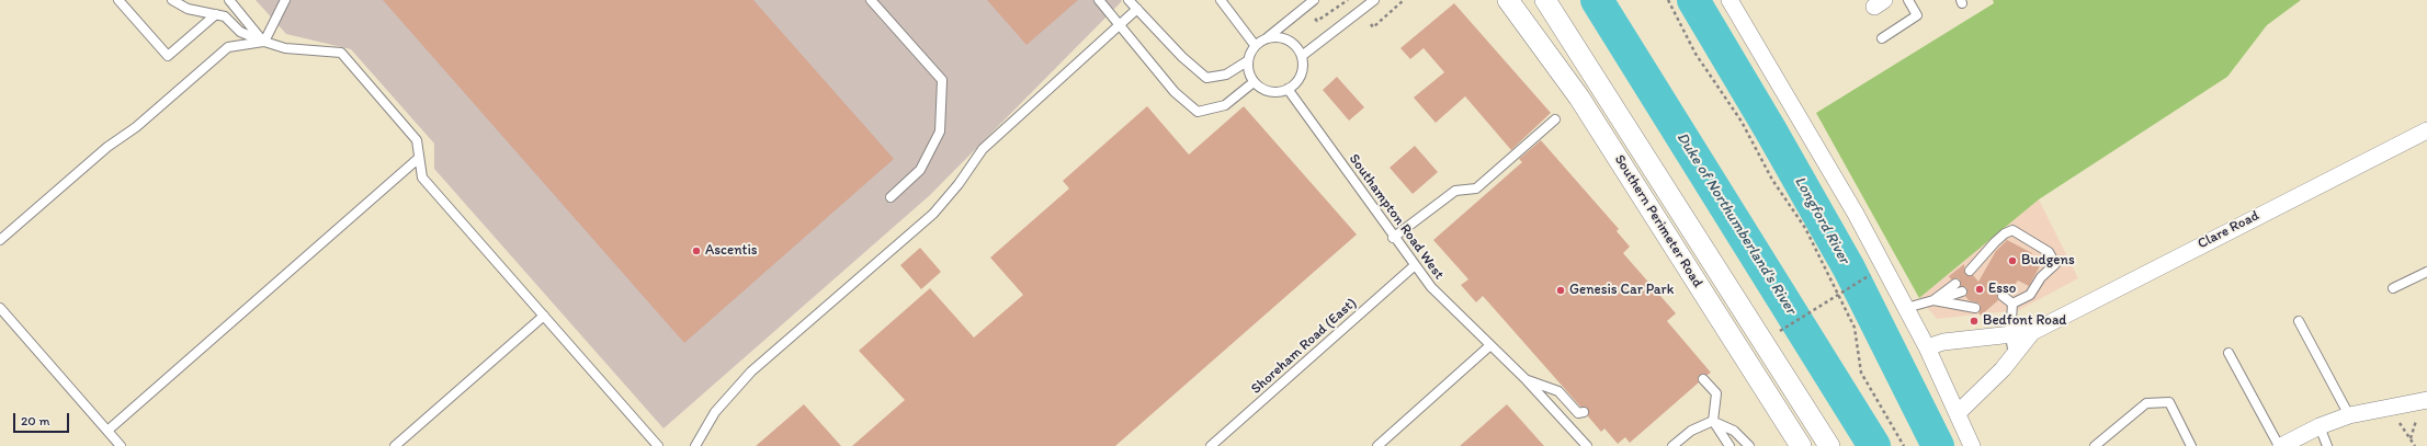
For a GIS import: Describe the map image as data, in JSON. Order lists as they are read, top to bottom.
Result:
{
  "streets": {
    "street": ["Southern Perimeter Road", "Clare Road"],
    "lane": ["Southampton Road West", "Shoreham Road (East)"]
  },
  "crossings": [
    ["Southampton Road West", "Shoreham Road (East)"]
  ],
  "water": ["Longford River", "Duke of Northumberland's River"],
  "places": [
    "Ascentis",
    "Budgens",
    "Esso",
    "Genesis Car Park",
    "Bedfont Road"
  ],
  "scale_bar": "20 m"
}
